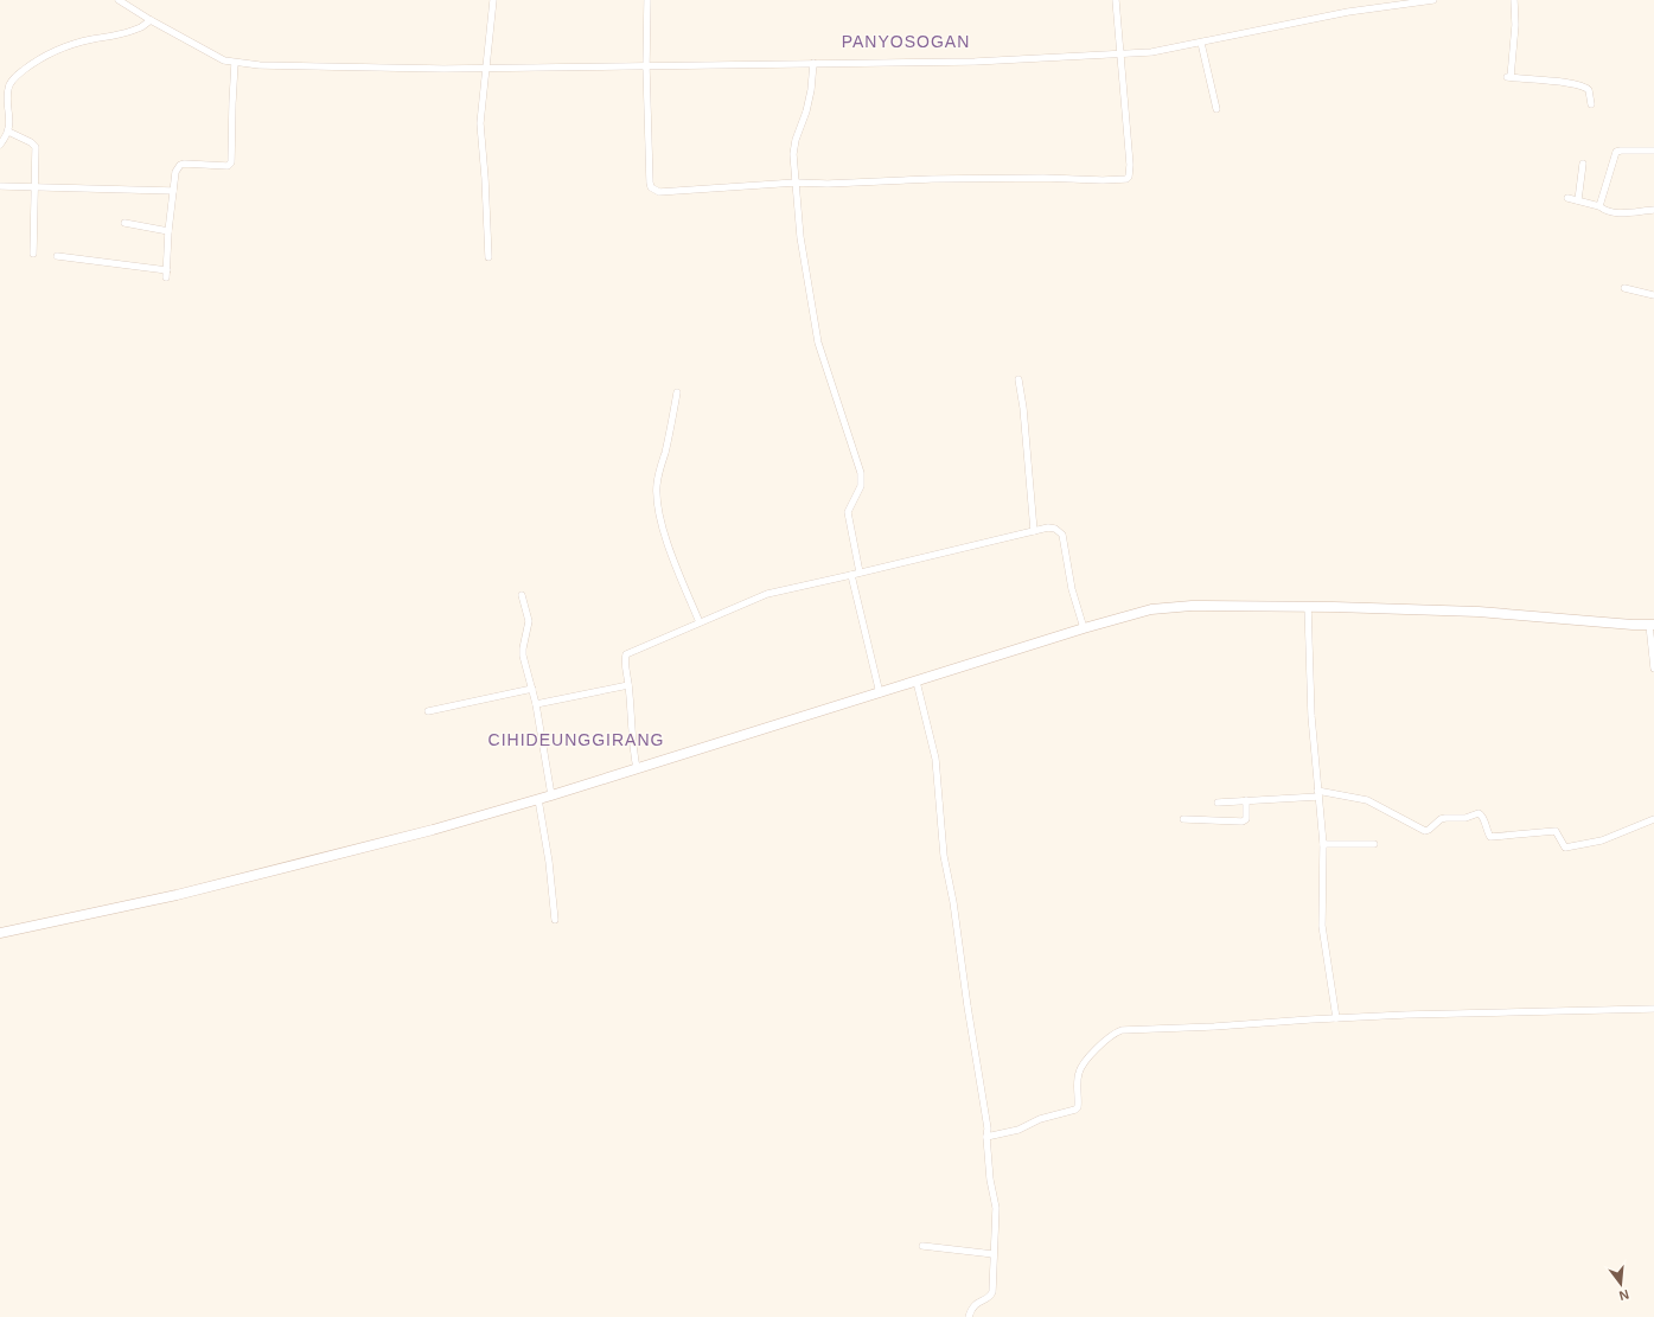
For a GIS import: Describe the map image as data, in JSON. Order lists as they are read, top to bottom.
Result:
{
  "districts": ["PANYOSOGAN", "CIHIDEUNGGIRANG"],
  "north": "bottom"
}
